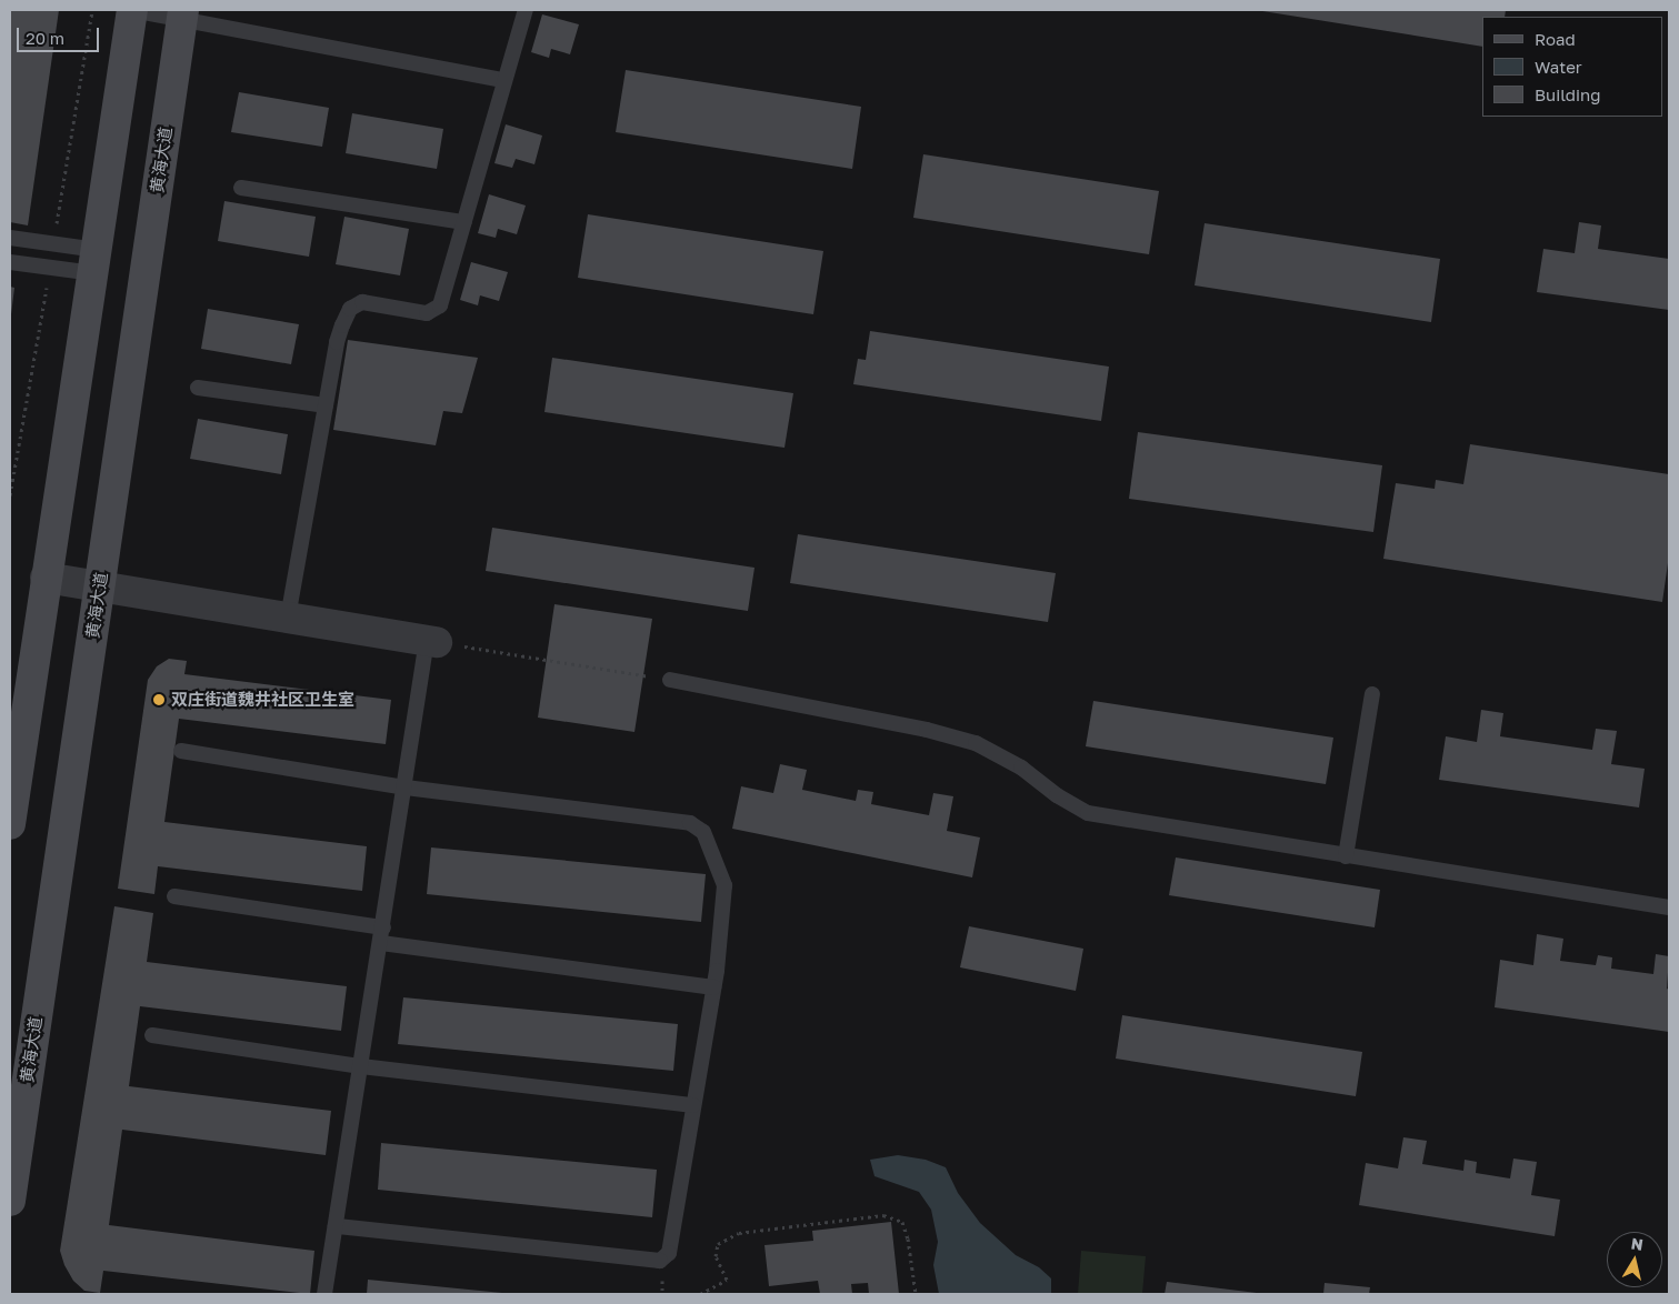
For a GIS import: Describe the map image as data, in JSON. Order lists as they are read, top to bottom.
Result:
{
  "streets": {
    "street": ["黄海大道"]
  },
  "places": ["双庄街道魏井社区卫生室"],
  "legend": ["Road", "Water", "Building"],
  "scale_bar": "20 m",
  "north": "top"
}
